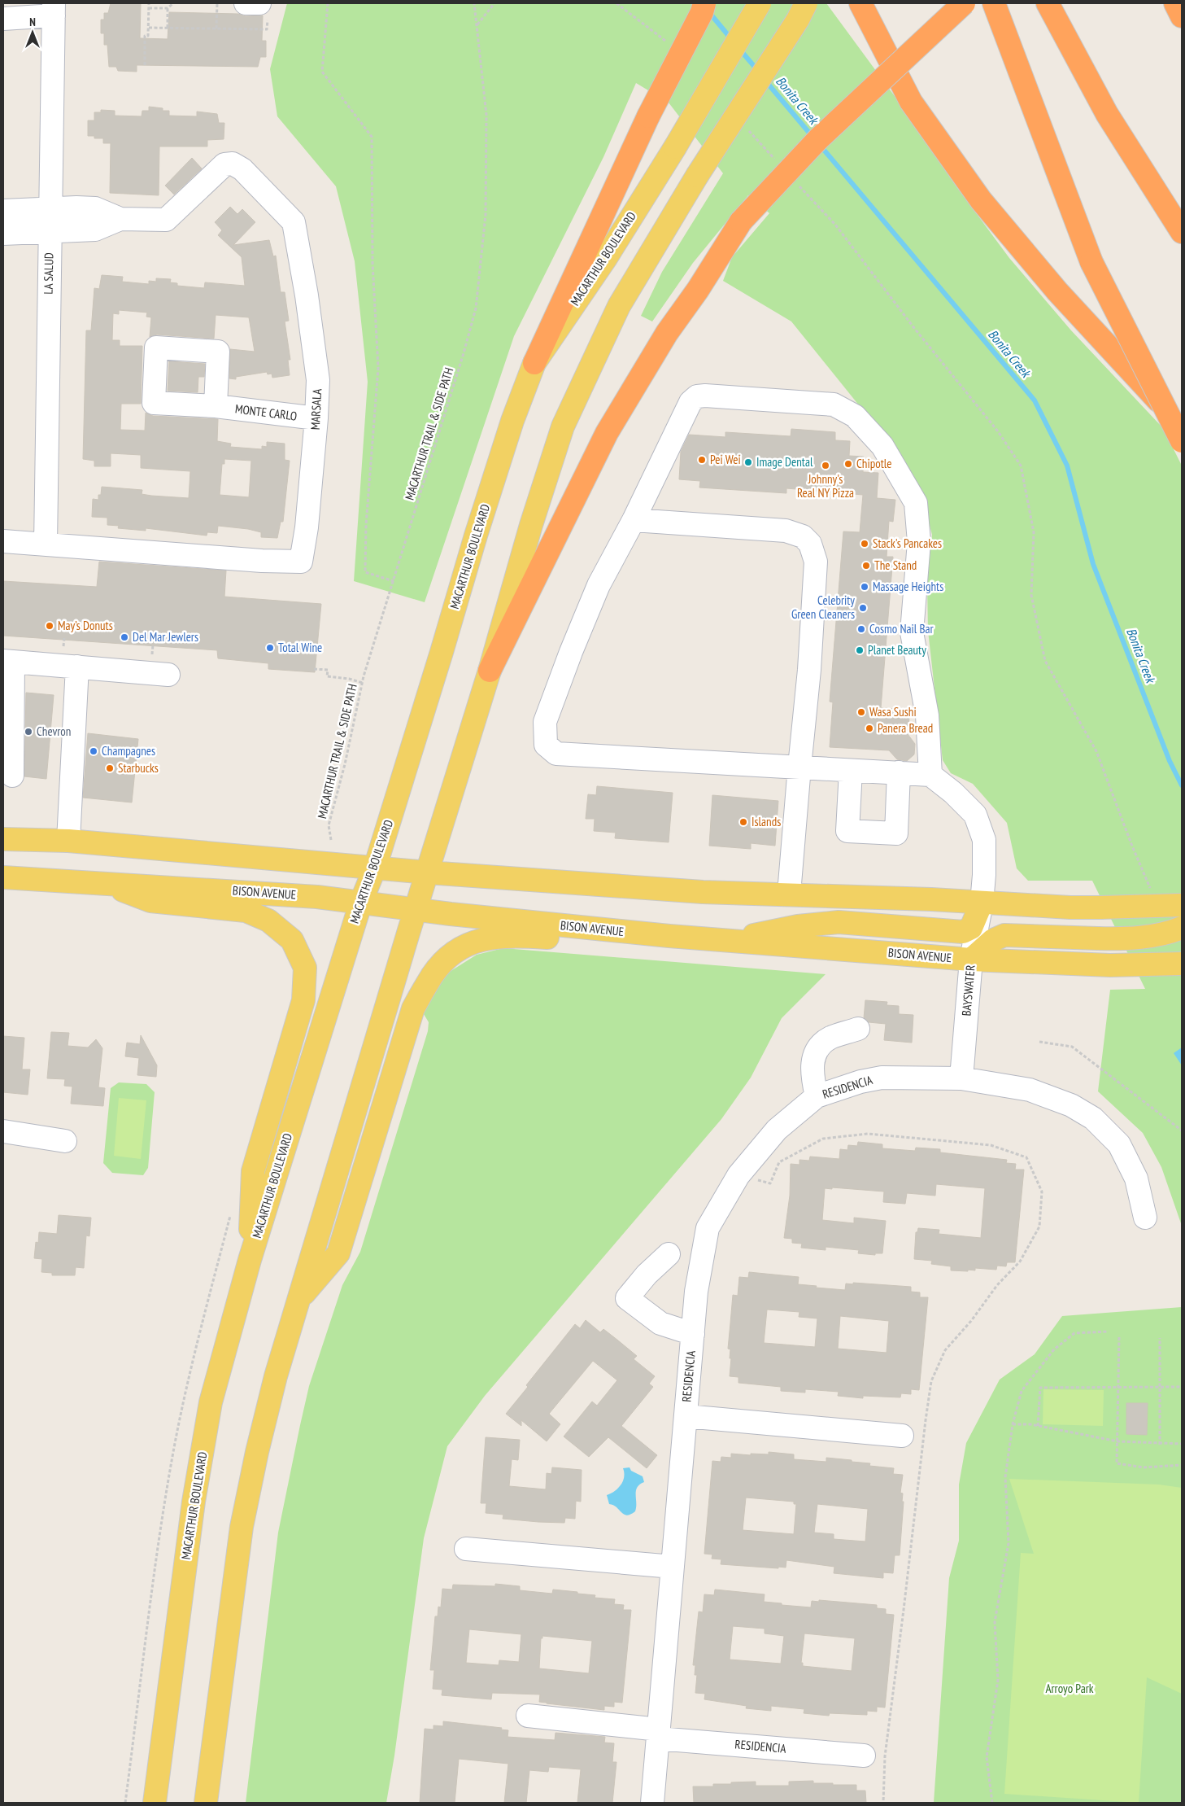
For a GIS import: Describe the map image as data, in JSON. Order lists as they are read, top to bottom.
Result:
{
  "streets": {
    "main road": ["MACARTHUR BOULEVARD", "BISON AVENUE"],
    "street": [
      "LA SALUD",
      "MARSALA",
      "MONTE CARLO",
      "BAYSWATER",
      "RESIDENCIA"
    ],
    "path": ["MACARTHUR TRAIL & SIDE PATH"]
  },
  "crossings": [
    ["MACARTHUR BOULEVARD", "BISON AVENUE"],
    ["LA SALUD", "MARSALA"],
    ["MARSALA", "MONTE CARLO"],
    ["BISON AVENUE", "BAYSWATER"],
    ["BAYSWATER", "RESIDENCIA"]
  ],
  "water": ["Bonita Creek"],
  "parks": ["Arroyo Park"],
  "places": [
    "Pei Wei",
    "Image Dental",
    "Chipotle",
    "Johnny's Real NY Pizza",
    "Stack's Pancakes",
    "The Stand",
    "Massage Heights",
    "Celebrity Green Cleaners",
    "May’s Donuts",
    "Cosmo Nail Bar",
    "Del Mar Jewlers",
    "Total Wine",
    "Planet Beauty",
    "Wasa Sushi",
    "Panera Bread",
    "Chevron",
    "Champagnes",
    "Starbucks",
    "Islands"
  ],
  "north": "top"
}
